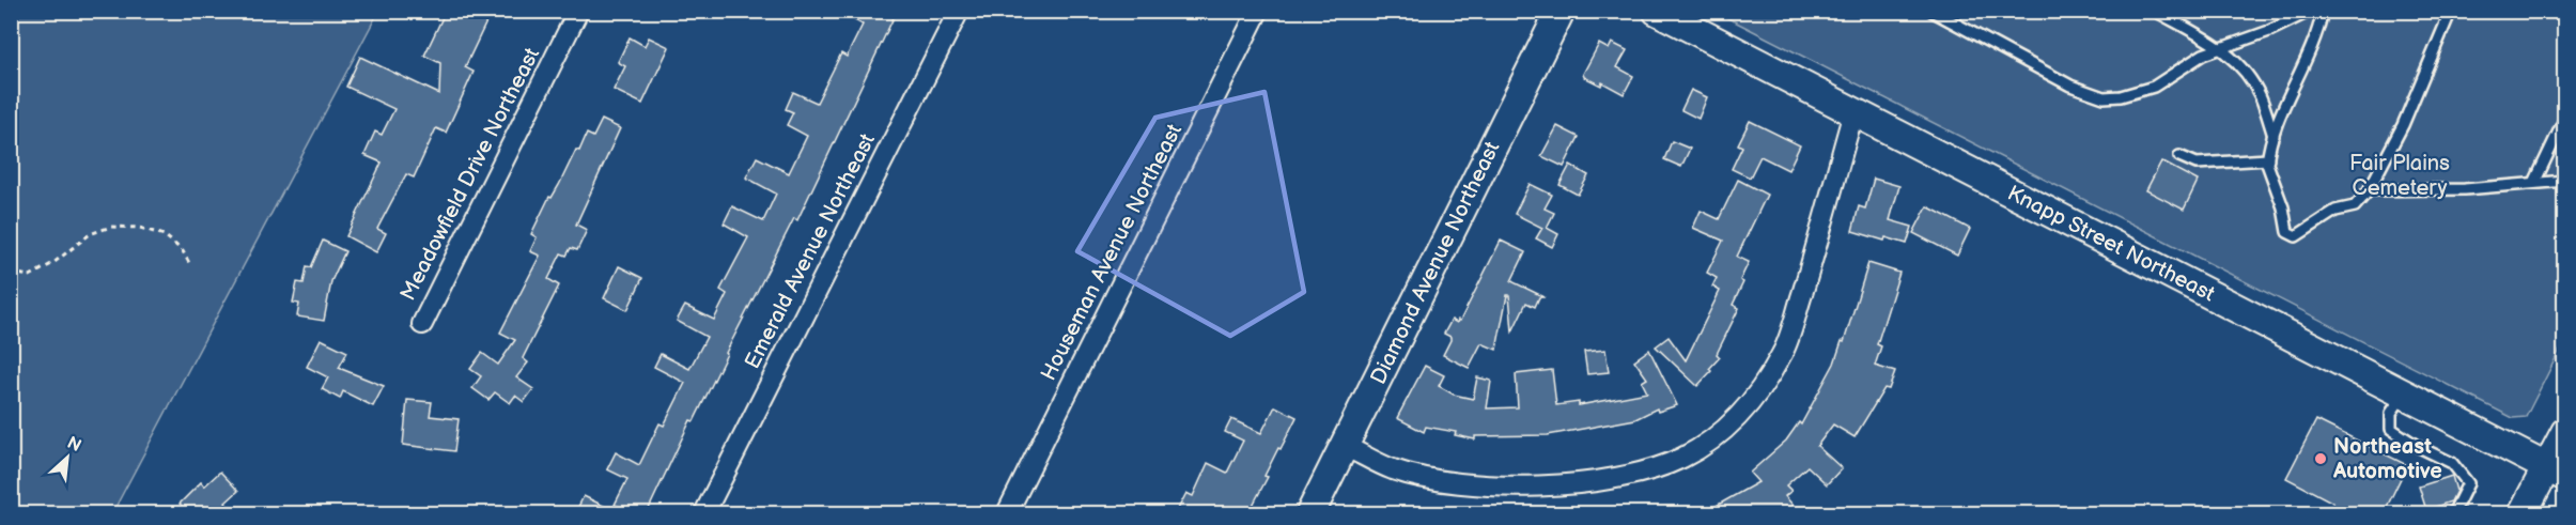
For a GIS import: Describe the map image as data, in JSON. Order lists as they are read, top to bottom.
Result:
{
  "streets": {
    "main road": ["Knapp Street Northeast", "Diamond Avenue Northeast"],
    "street": ["Meadowfield Drive Northeast", "Emerald Avenue Northeast", "Houseman Avenue Northeast"]
  },
  "parks": ["Fair Plains Cemetery"],
  "places": ["Northeast Automotive"],
  "north": "top right"
}
